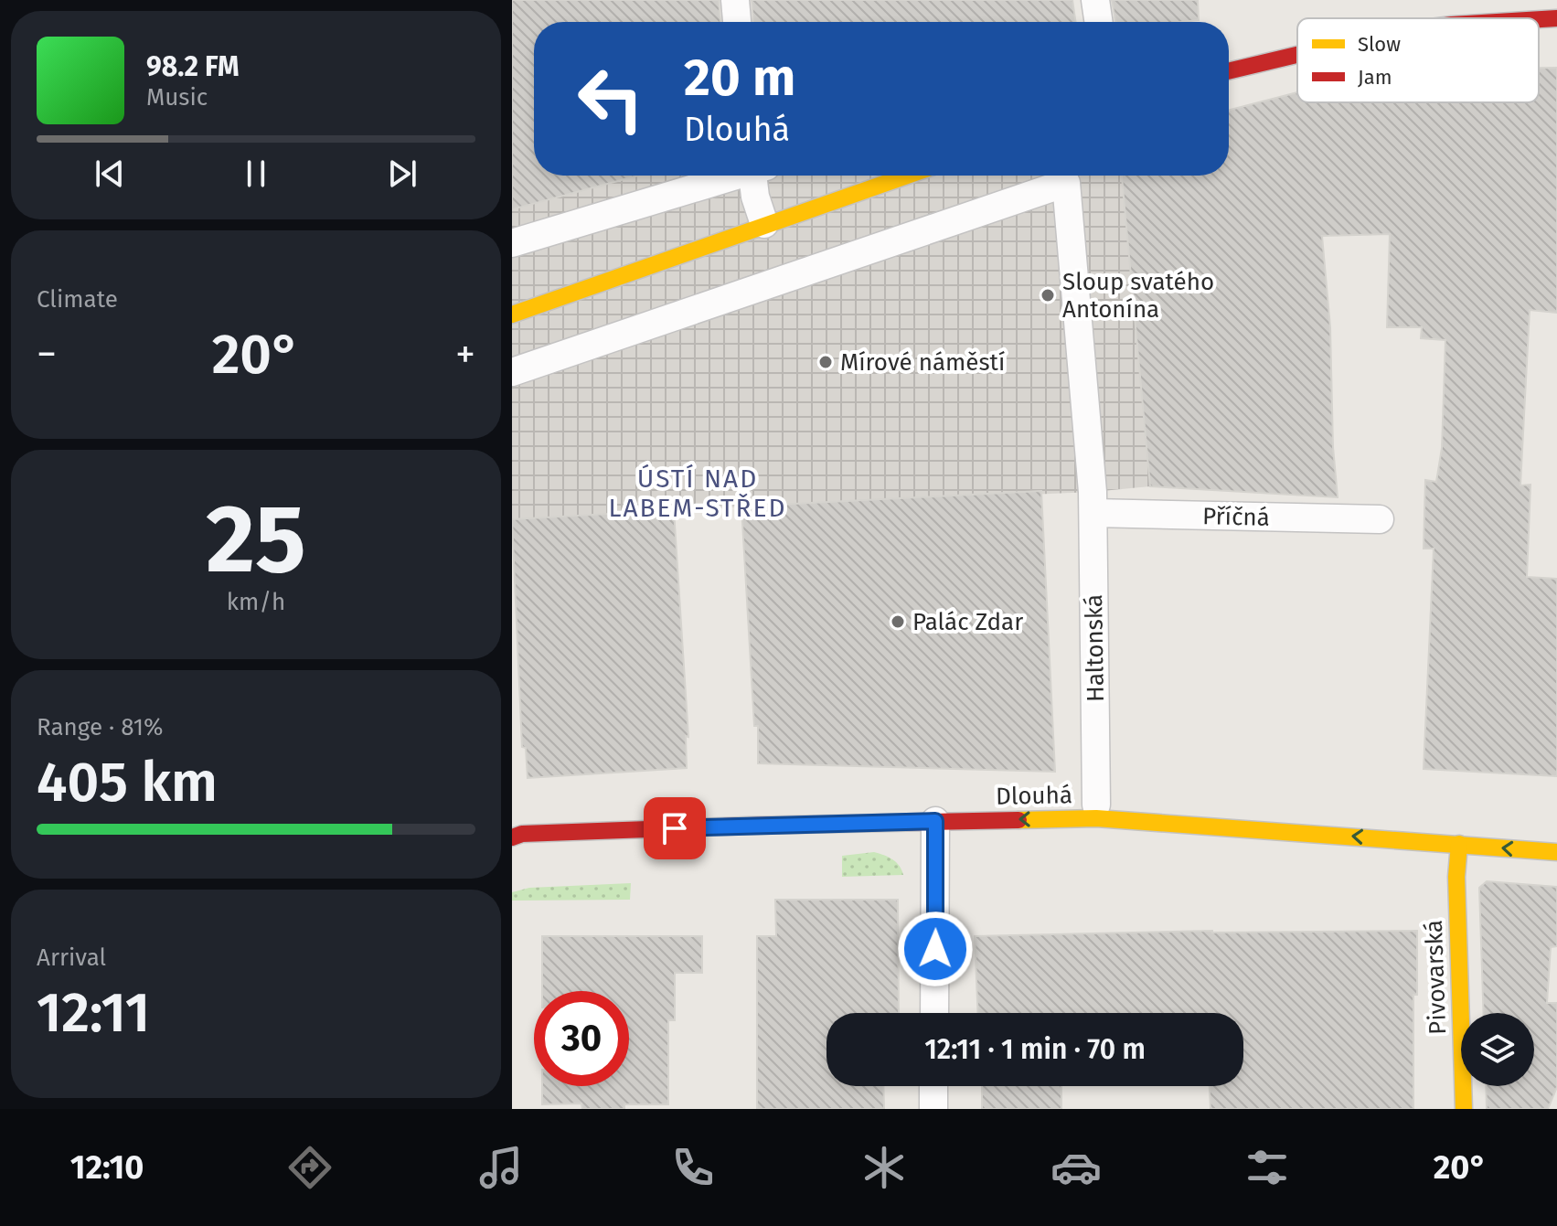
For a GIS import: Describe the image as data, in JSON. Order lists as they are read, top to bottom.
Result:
{
  "streets": {
    "street": [
      "Příčná",
      "Haltonská",
      "Dlouhá",
      "Pivovarská"
    ]
  },
  "crossings": [
    ["Příčná", "Haltonská"],
    ["Dlouhá", "Pivovarská"]
  ],
  "one_way": ["Dlouhá"],
  "districts": ["ÚSTÍ NAD LABEM-STŘED"],
  "places": ["Sloup svatého Antonína", "Mírové náměstí", "Palác Zdar"],
  "legend": ["Slow", "Jam"],
  "page": {
    "turn": ["20 m", "Dlouhá"],
    "song": ["98.2 FM", "Music"],
    "tile": [
      "Climate",
      ["25", "km/h"],
      ["Range · 81%", "405 km"],
      ["Arrival", "12:11"]
    ],
    "heat": ["−", "20°", "+"],
    "limit": "30",
    "trip": "12:11 · 1 min · 70 m",
    "tabs": ["12:10", "20°"]
  }
}
